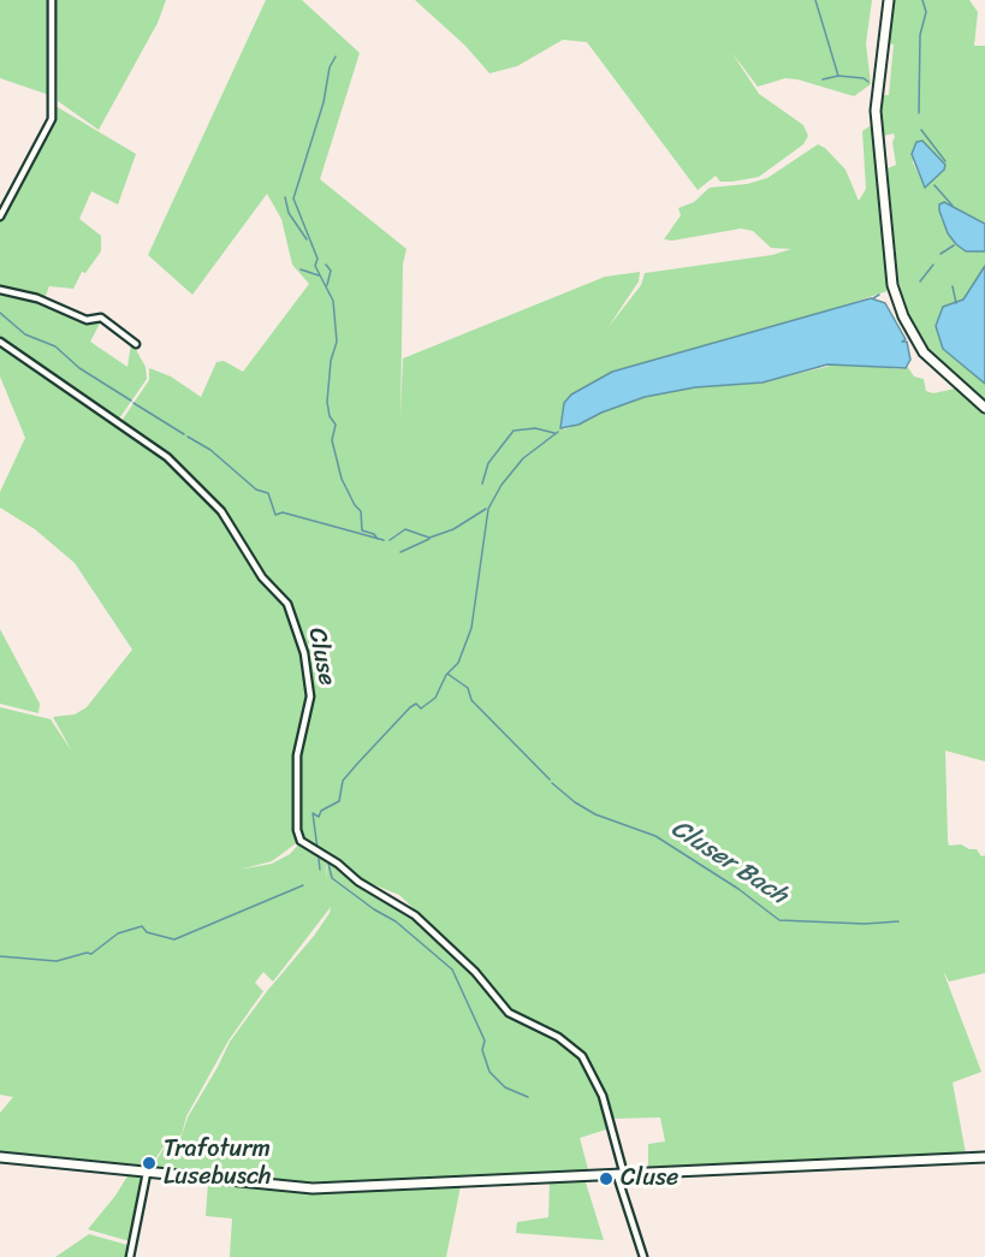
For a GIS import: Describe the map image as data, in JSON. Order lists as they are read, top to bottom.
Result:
{
  "streets": {
    "street": ["Cluse"]
  },
  "water": ["Cluser Bach"],
  "places": ["Trafoturm Lusebusch", "Cluse"]
}
